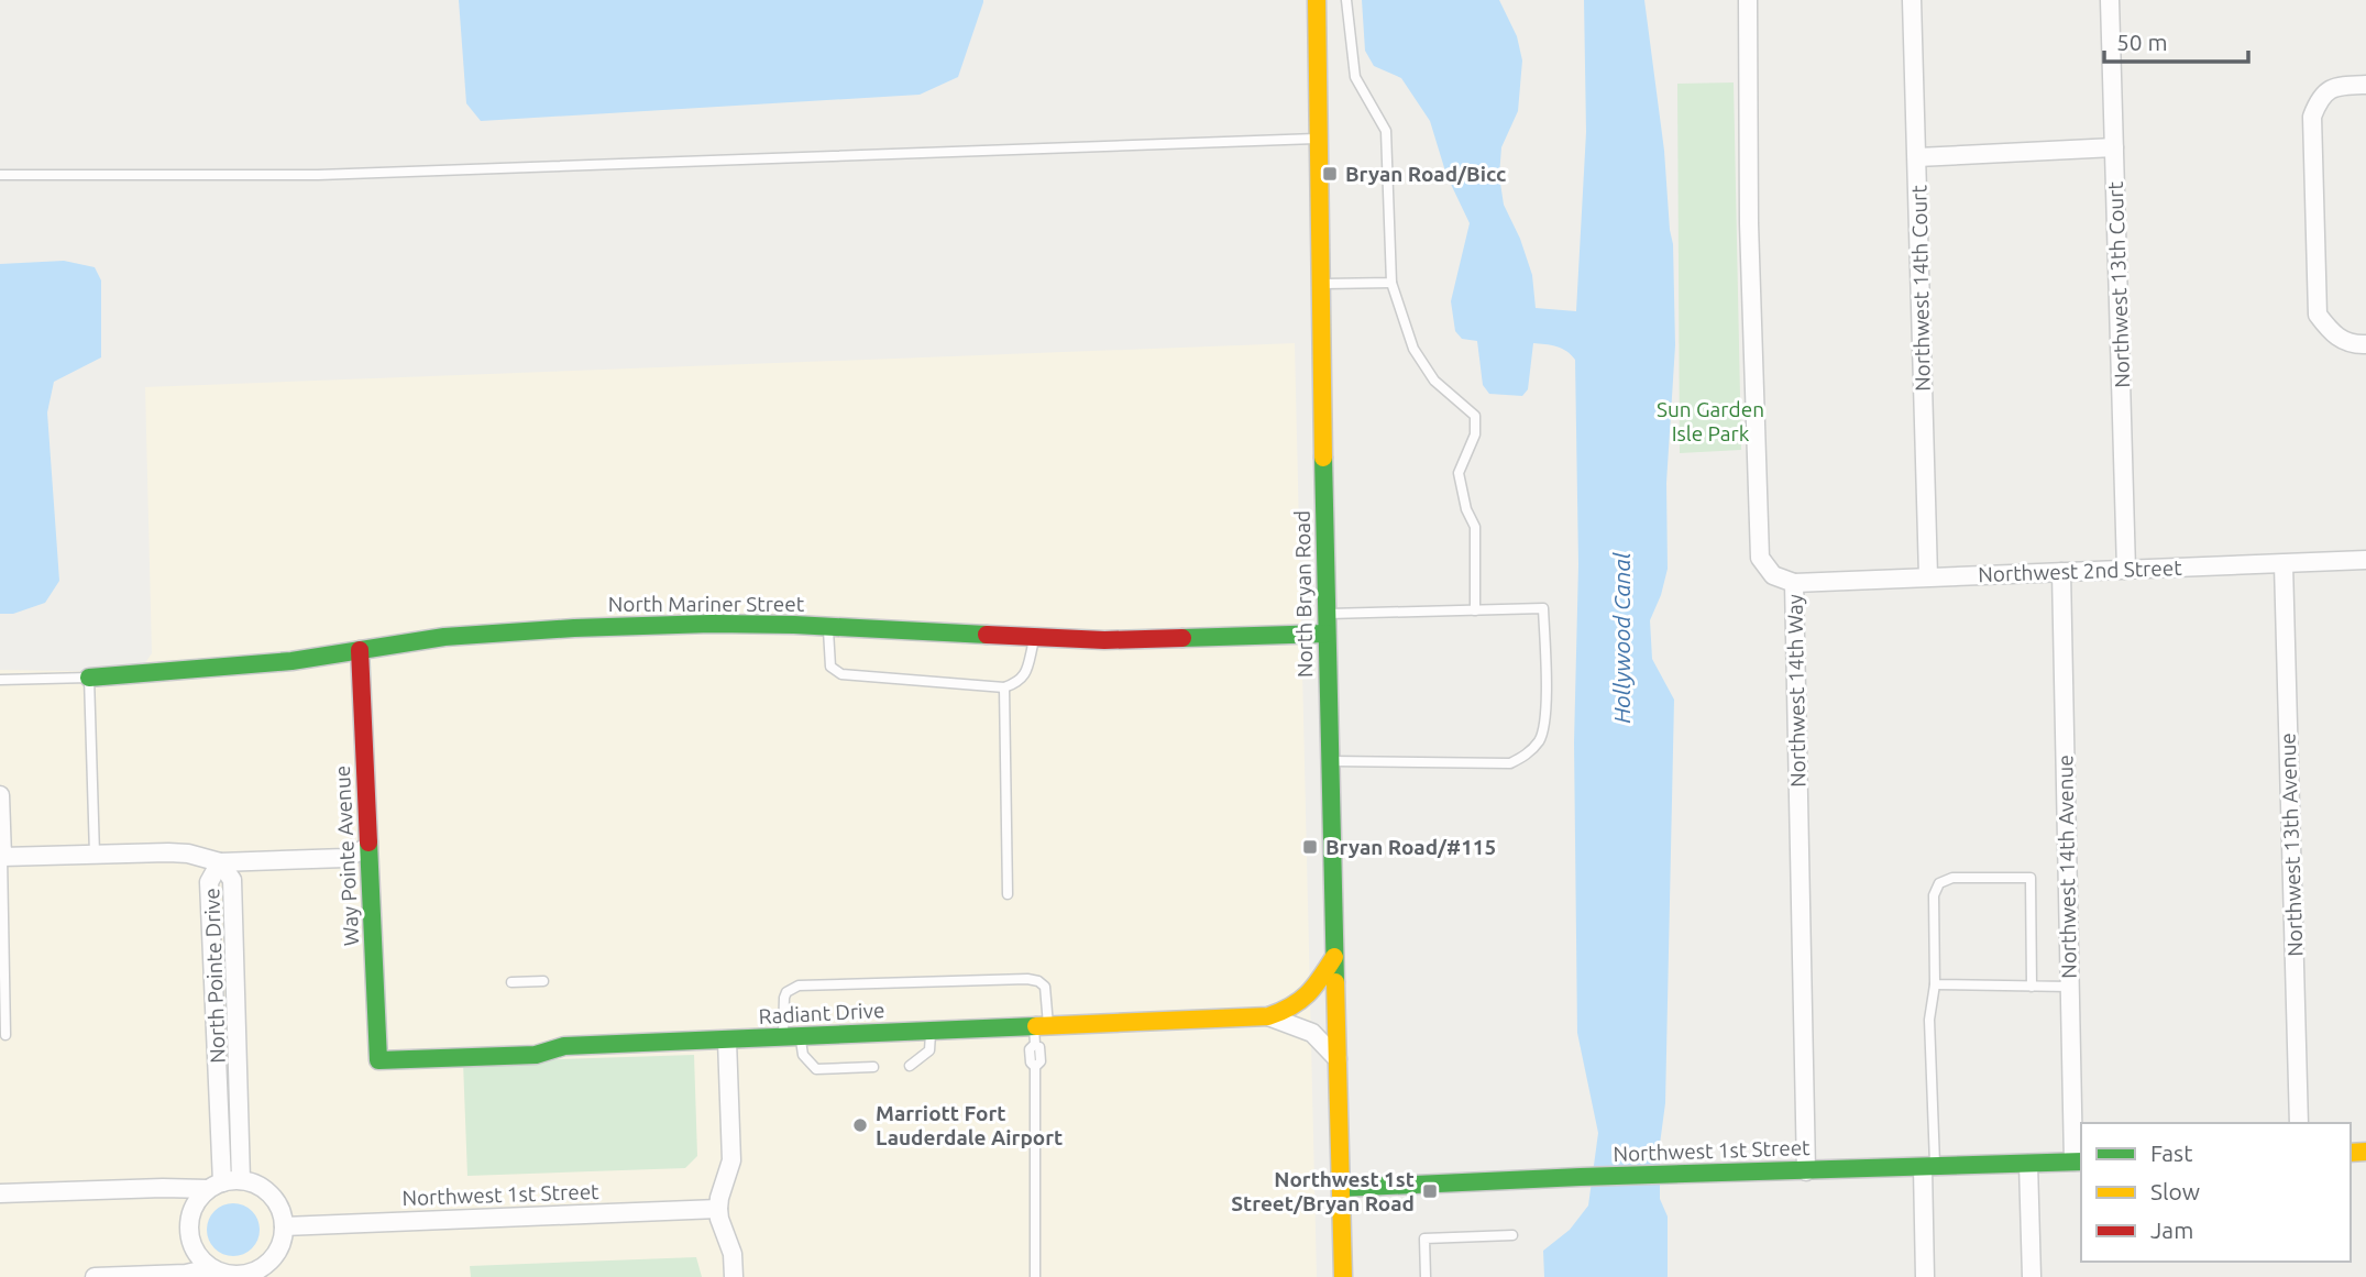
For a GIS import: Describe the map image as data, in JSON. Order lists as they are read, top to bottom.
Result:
{
  "streets": {
    "street": [
      "Northwest 13th Court",
      "Northwest 14th Court",
      "Northwest 2nd Street",
      "North Bryan Road",
      "North Mariner Street",
      "Northwest 14th Way",
      "Northwest 13th Avenue",
      "Way Pointe Avenue",
      "Northwest 14th Avenue",
      "North Pointe Drive",
      "Radiant Drive",
      "Northwest 1st Street"
    ]
  },
  "crossings": [
    ["Northwest 13th Court", "Northwest 2nd Street"],
    ["Northwest 14th Court", "Northwest 2nd Street"],
    ["Northwest 2nd Street", "Northwest 14th Way"],
    ["Northwest 2nd Street", "Northwest 13th Avenue"],
    ["Northwest 2nd Street", "Northwest 14th Avenue"],
    ["North Bryan Road", "North Mariner Street"],
    ["North Bryan Road", "Radiant Drive"],
    ["North Bryan Road", "Northwest 1st Street"],
    ["North Mariner Street", "Way Pointe Avenue"],
    ["Northwest 14th Way", "Northwest 1st Street"],
    ["Way Pointe Avenue", "Radiant Drive"],
    ["Northwest 14th Avenue", "Northwest 1st Street"],
    ["North Pointe Drive", "Northwest 1st Street"]
  ],
  "water": ["Hollywood Canal"],
  "parks": ["Sun Garden Isle Park"],
  "places": {
    "transit": ["Bryan Road/Bicc", "Bryan Road/#115", "Northwest 1st Street/Bryan Road"],
    "other": ["Marriott Fort Lauderdale Airport"]
  },
  "legend": ["Fast", "Slow", "Jam"],
  "scale_bar": "50 m"
}
